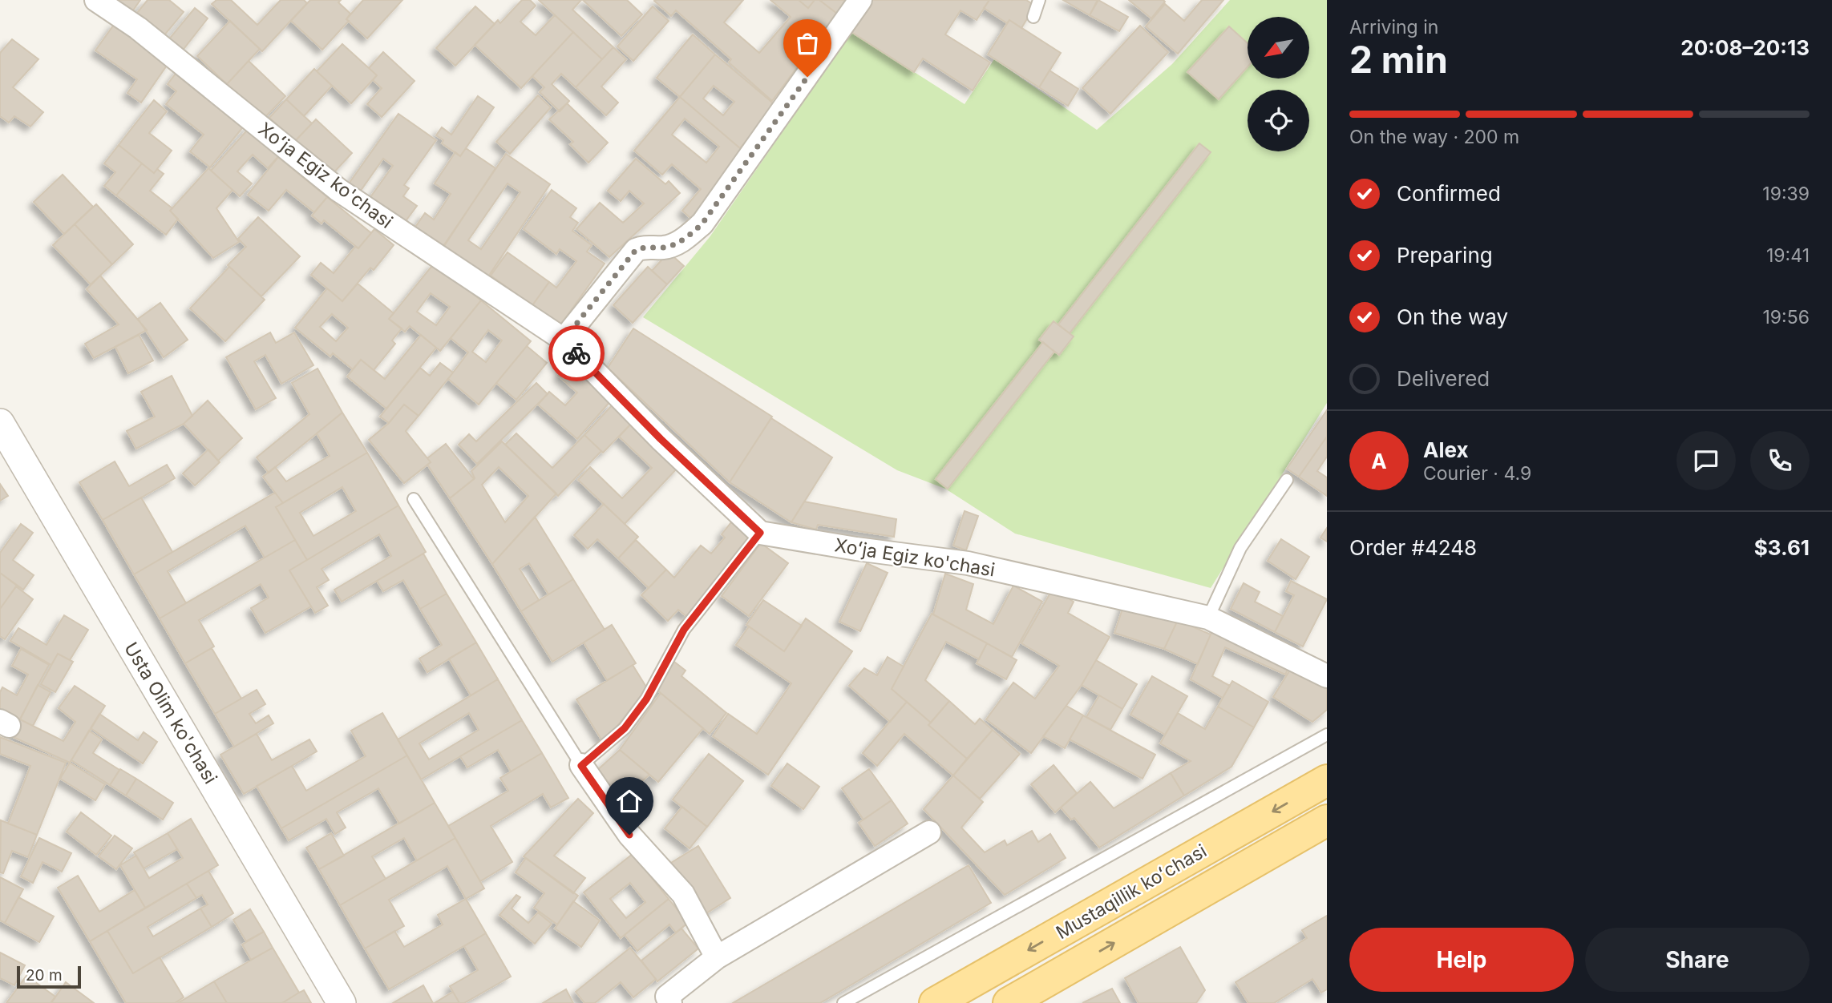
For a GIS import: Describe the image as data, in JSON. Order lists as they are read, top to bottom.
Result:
{
  "streets": {
    "main road": ["Mustaqillik koʻchasi"],
    "street": ["Xoʻja Egiz ko'chasi", "Usta Olim ko'chasi"]
  },
  "scale_bar": "20 m",
  "north": "bottom left",
  "page": {
    "heading": ["2 min", "Arriving in", "20:08–20:13"],
    "panel": [
      "Alex",
      "Courier · 4.9",
      "Order #4248",
      "$3.61"
    ],
    "bar": "On the way · 200 m",
    "list": [
      ["Confirmed", "19:39"],
      ["Preparing", "19:41"],
      ["On the way", "19:56"],
      "Delivered"
    ],
    "round": "A",
    "buttons": ["Help", "Share"],
    "scale": "20 m"
  }
}
